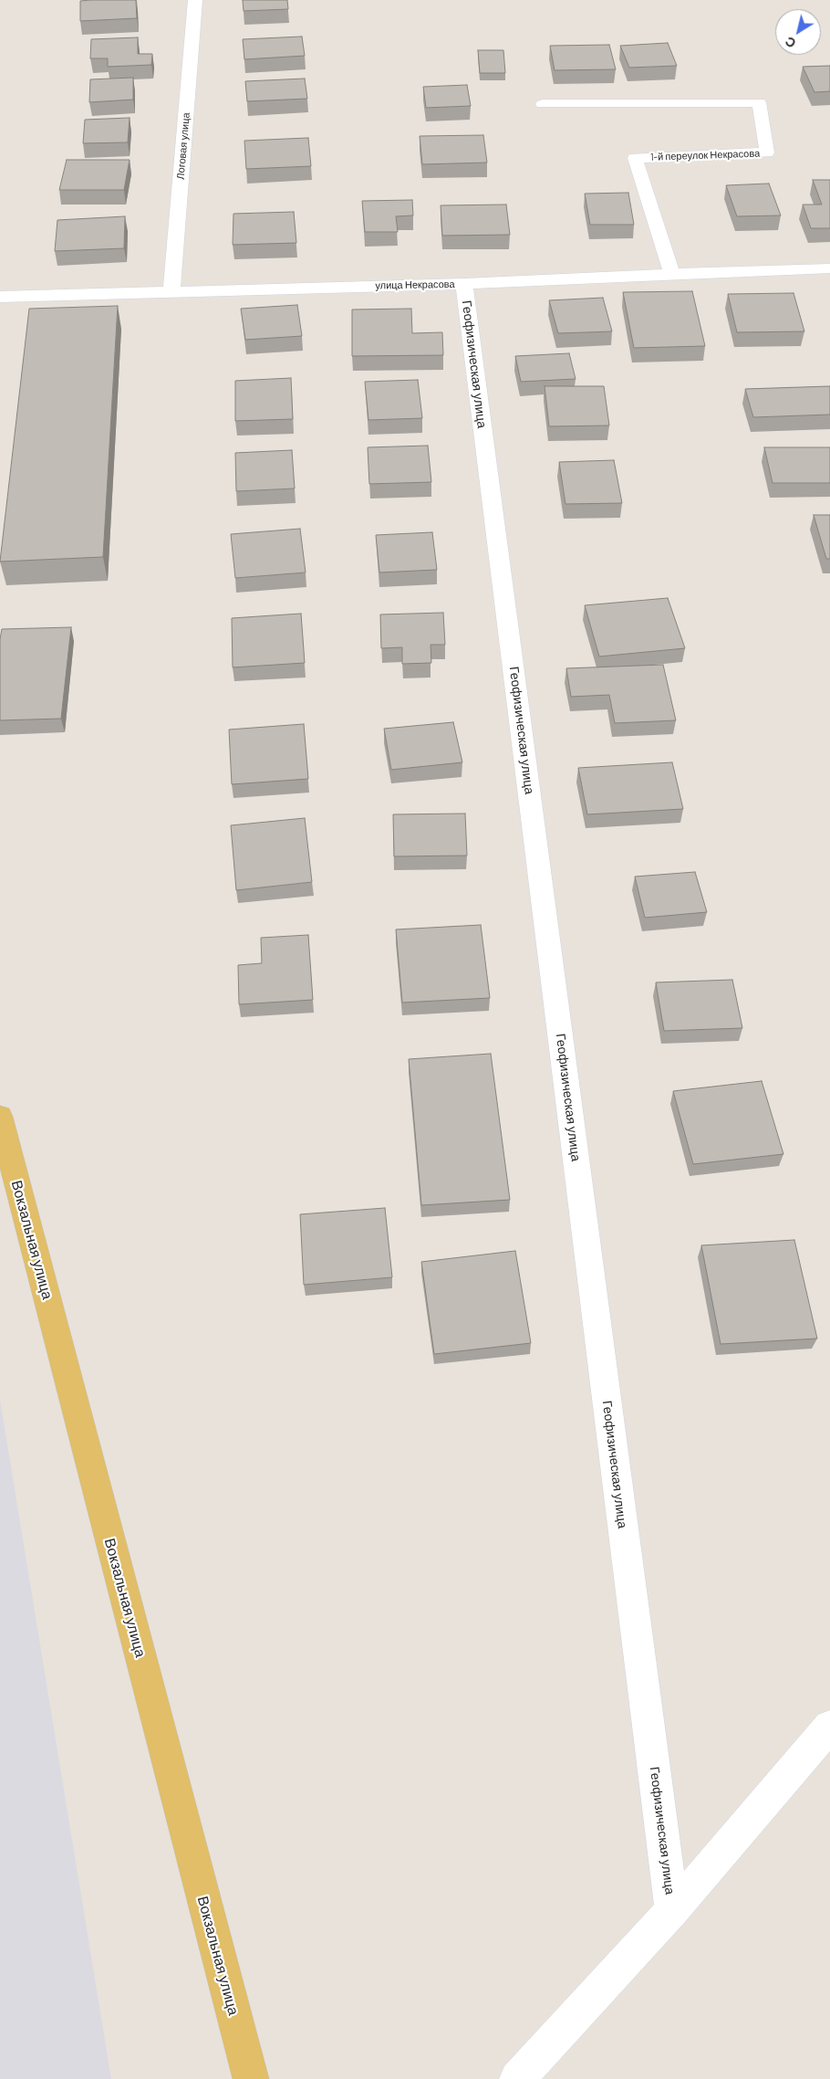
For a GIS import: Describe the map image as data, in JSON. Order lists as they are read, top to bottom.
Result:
{
  "streets": {
    "main road": ["Вокзальная улица"],
    "street": [
      "Логовая улица",
      "1-й переулок Некрасова",
      "улица Некрасова",
      "Геофизическая улица"
    ]
  },
  "crossings": [
    ["Логовая улица", "улица Некрасова"],
    ["1-й переулок Некрасова", "улица Некрасова"],
    ["улица Некрасова", "Геофизическая улица"]
  ],
  "north": "bottom left"
}
